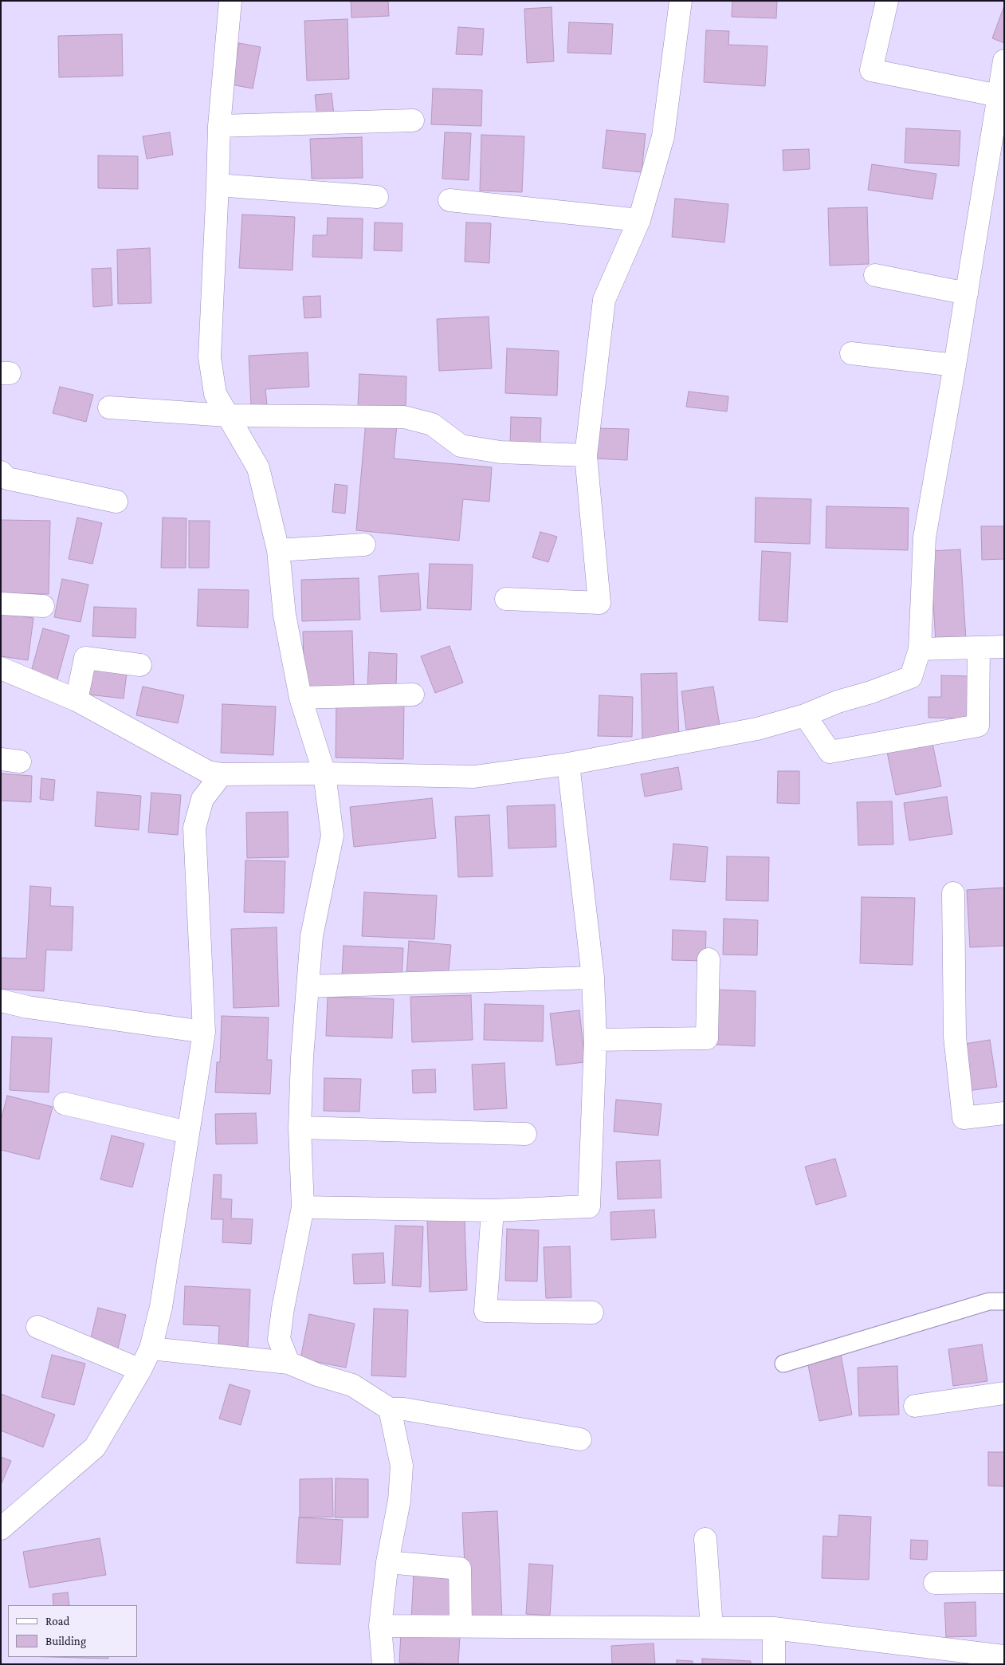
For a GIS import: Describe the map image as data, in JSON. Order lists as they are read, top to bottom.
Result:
{
  "legend": ["Road", "Building"]
}
